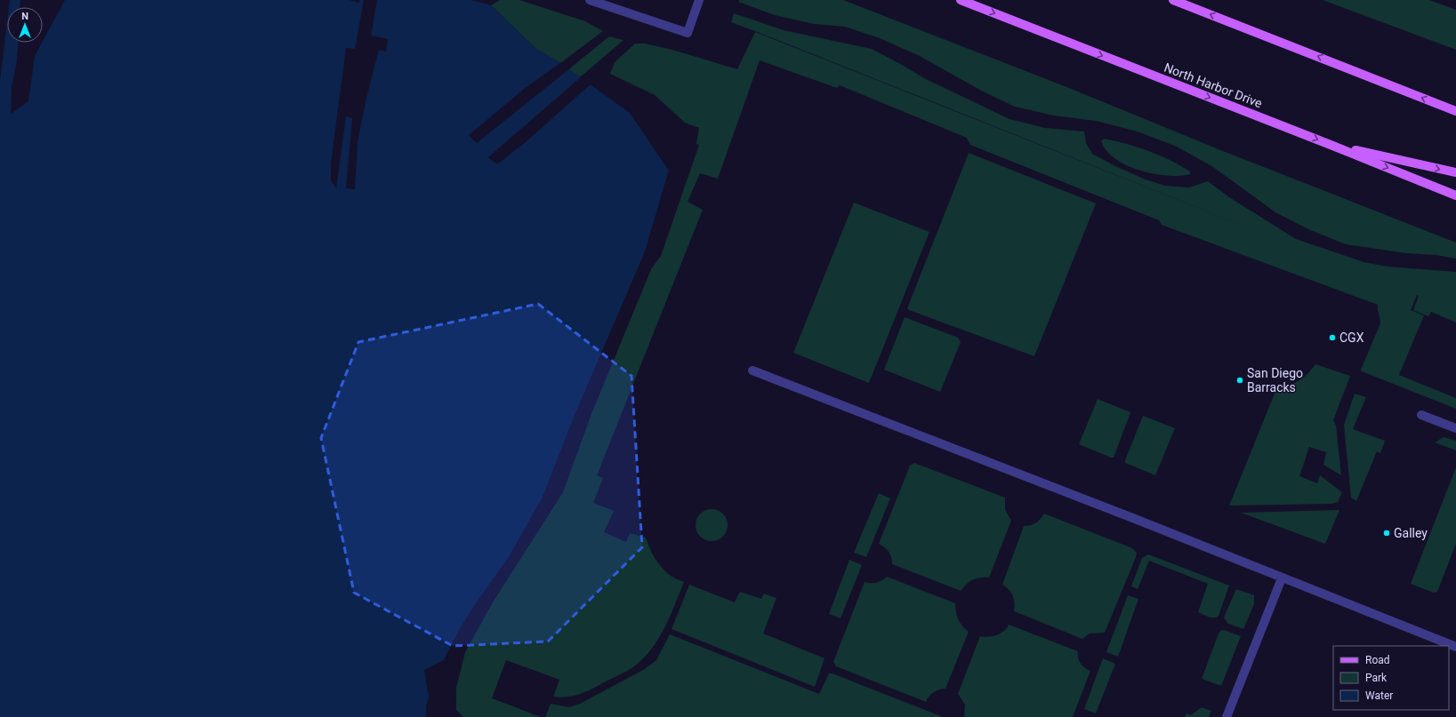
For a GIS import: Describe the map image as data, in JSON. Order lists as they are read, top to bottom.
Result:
{
  "streets": {
    "main road": ["North Harbor Drive"]
  },
  "places": ["CGX", "San Diego Barracks", "Galley"],
  "legend": ["Road", "Park", "Water"],
  "north": "top"
}
